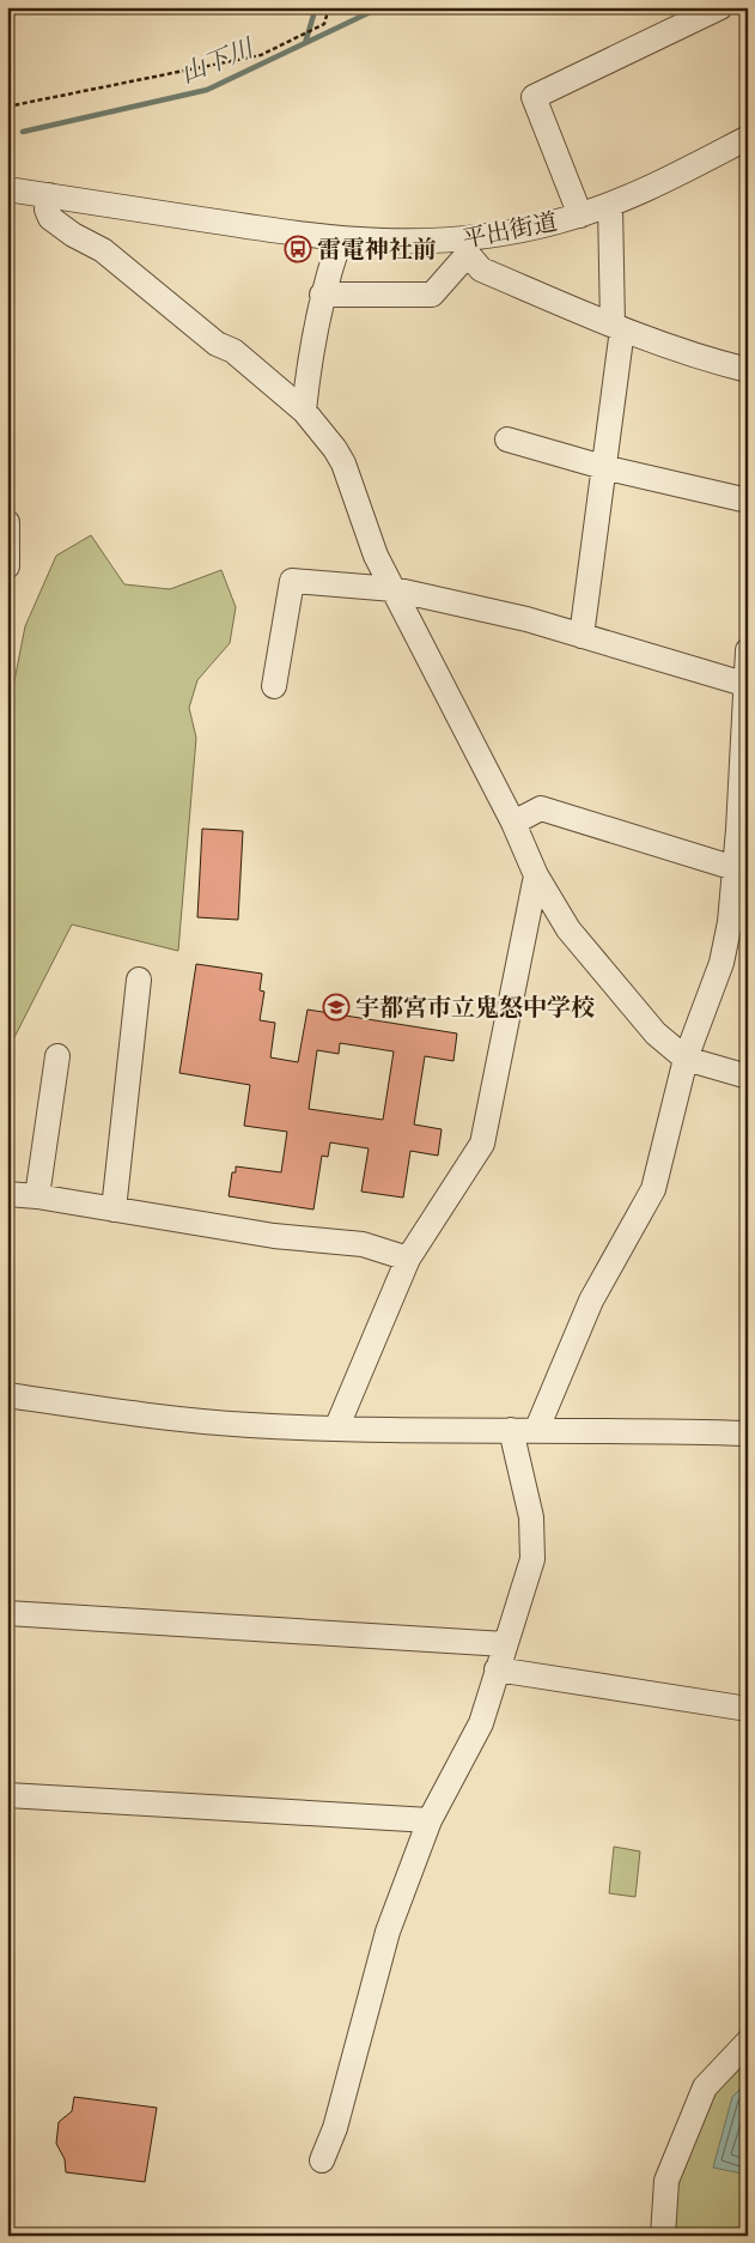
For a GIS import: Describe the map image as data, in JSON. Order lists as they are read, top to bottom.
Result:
{
  "streets": {
    "street": ["平出街道"]
  },
  "water": ["山下川"],
  "places": {
    "bus stop": ["雷電神社前"],
    "school or university": ["宇都宮市立鬼怒中学校"]
  }
}
